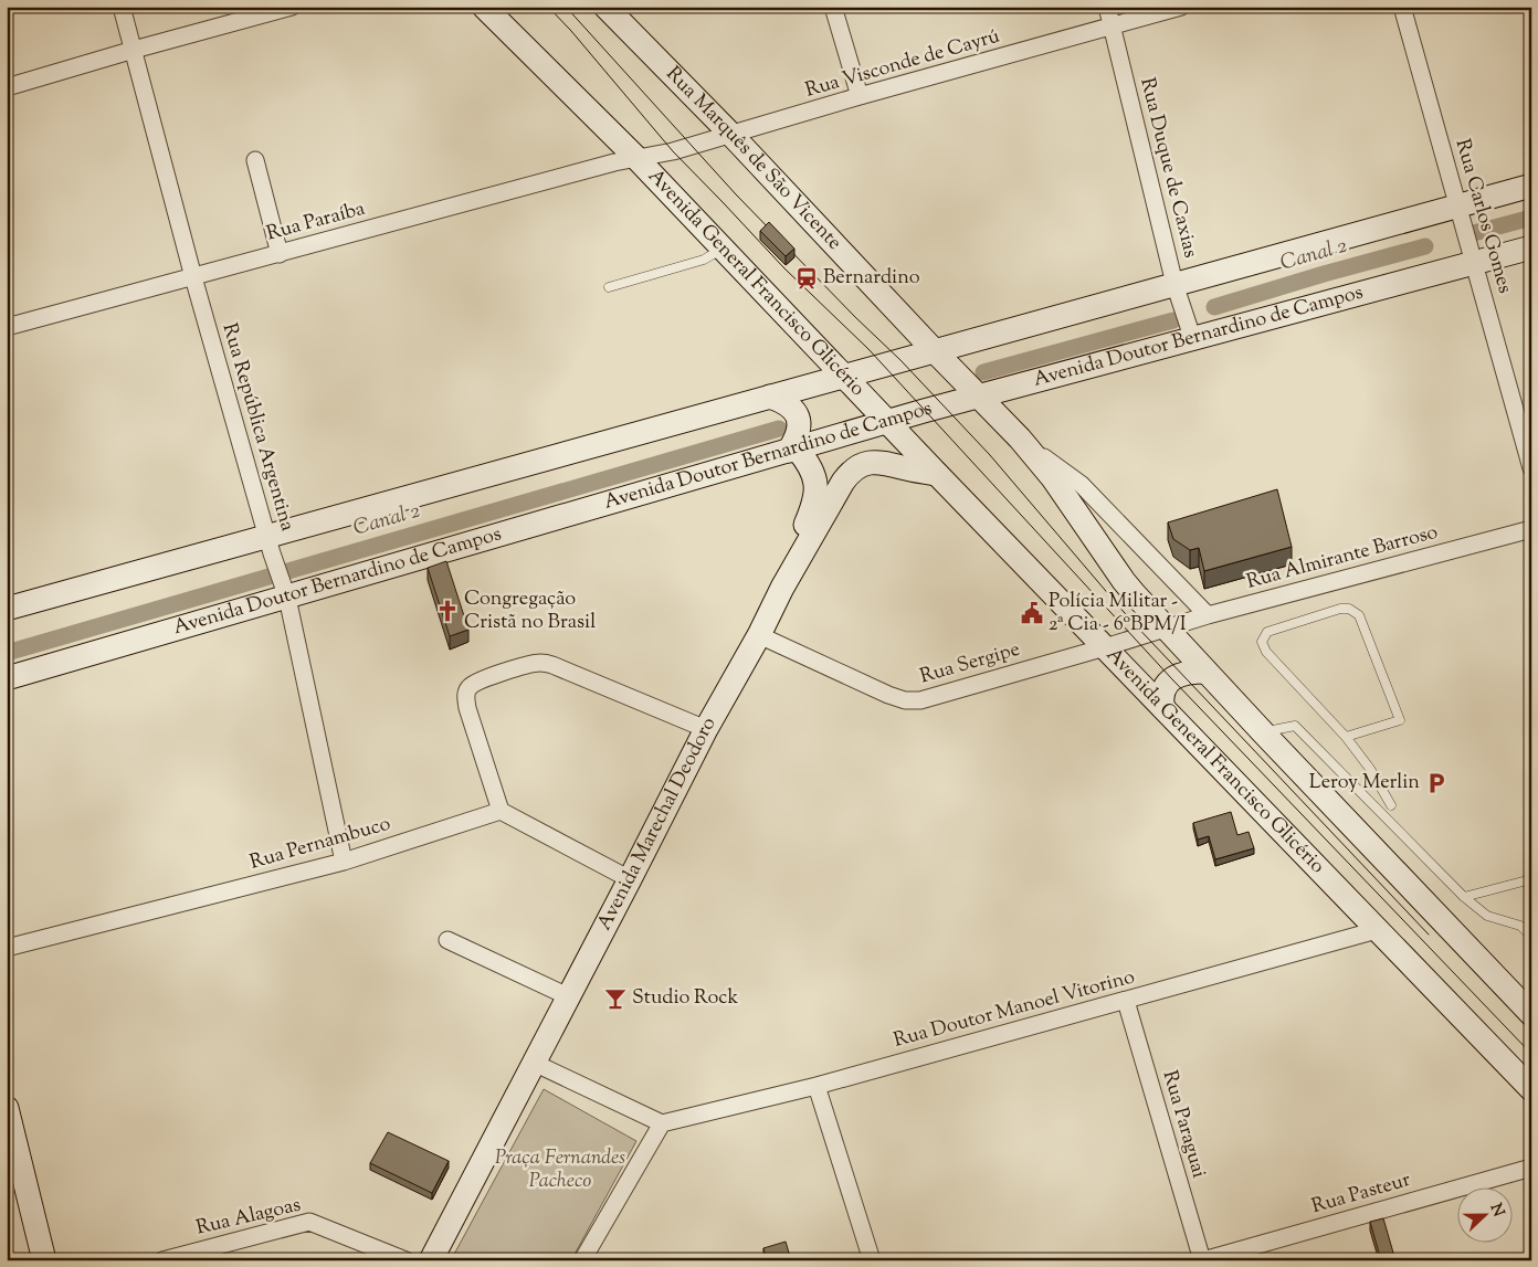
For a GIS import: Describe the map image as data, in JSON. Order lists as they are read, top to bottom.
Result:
{
  "streets": {
    "main road": [
      "Rua Marquês de São Vicente",
      "Avenida General Francisco Glicério",
      "Avenida Doutor Bernardino de Campos",
      "Avenida Marechal Deodoro"
    ],
    "street": [
      "Rua Visconde de Cayrú",
      "Rua Duque de Caxias",
      "Rua Carlos Gomes",
      "Rua Paraíba",
      "Rua República Argentina",
      "Rua Almirante Barroso",
      "Rua Sergipe",
      "Rua Pernambuco",
      "Rua Doutor Manoel Vitorino",
      "Rua Paraguai",
      "Rua Pasteur",
      "Rua Alagoas"
    ]
  },
  "crossings": [
    ["Rua Visconde de Cayrú", "Rua Marquês de São Vicente"],
    ["Rua Visconde de Cayrú", "Rua Duque de Caxias"],
    ["Rua Visconde de Cayrú", "Rua Paraíba"],
    ["Rua Visconde de Cayrú", "Avenida General Francisco Glicério"],
    ["Rua Marquês de São Vicente", "Avenida Doutor Bernardino de Campos"],
    ["Rua Marquês de São Vicente", "Rua Almirante Barroso"],
    ["Rua Duque de Caxias", "Avenida Doutor Bernardino de Campos"],
    ["Rua Carlos Gomes", "Avenida Doutor Bernardino de Campos"],
    ["Rua Paraíba", "Avenida General Francisco Glicério"],
    ["Rua Paraíba", "Rua República Argentina"],
    ["Avenida General Francisco Glicério", "Avenida Doutor Bernardino de Campos"],
    ["Avenida General Francisco Glicério", "Rua Sergipe"],
    ["Avenida General Francisco Glicério", "Avenida Marechal Deodoro"],
    ["Avenida General Francisco Glicério", "Rua Doutor Manoel Vitorino"],
    ["Avenida Doutor Bernardino de Campos", "Rua República Argentina"],
    ["Rua República Argentina", "Rua Pernambuco"],
    ["Rua Almirante Barroso", "Rua Sergipe"],
    ["Rua Sergipe", "Avenida Marechal Deodoro"],
    ["Rua Doutor Manoel Vitorino", "Rua Paraguai"],
    ["Rua Paraguai", "Rua Pasteur"]
  ],
  "water": ["Canal 2"],
  "parks": ["Praça Fernandes Pacheco"],
  "places": {
    "station": ["Bernardino"],
    "church": ["Congregação Cristã no Brasil"],
    "public building": ["Polícia Militar - 2ª Cia - 6ºBPM/I"],
    "parking": ["Leroy Merlin"],
    "bar": ["Studio Rock"]
  },
  "north": "right"
}
